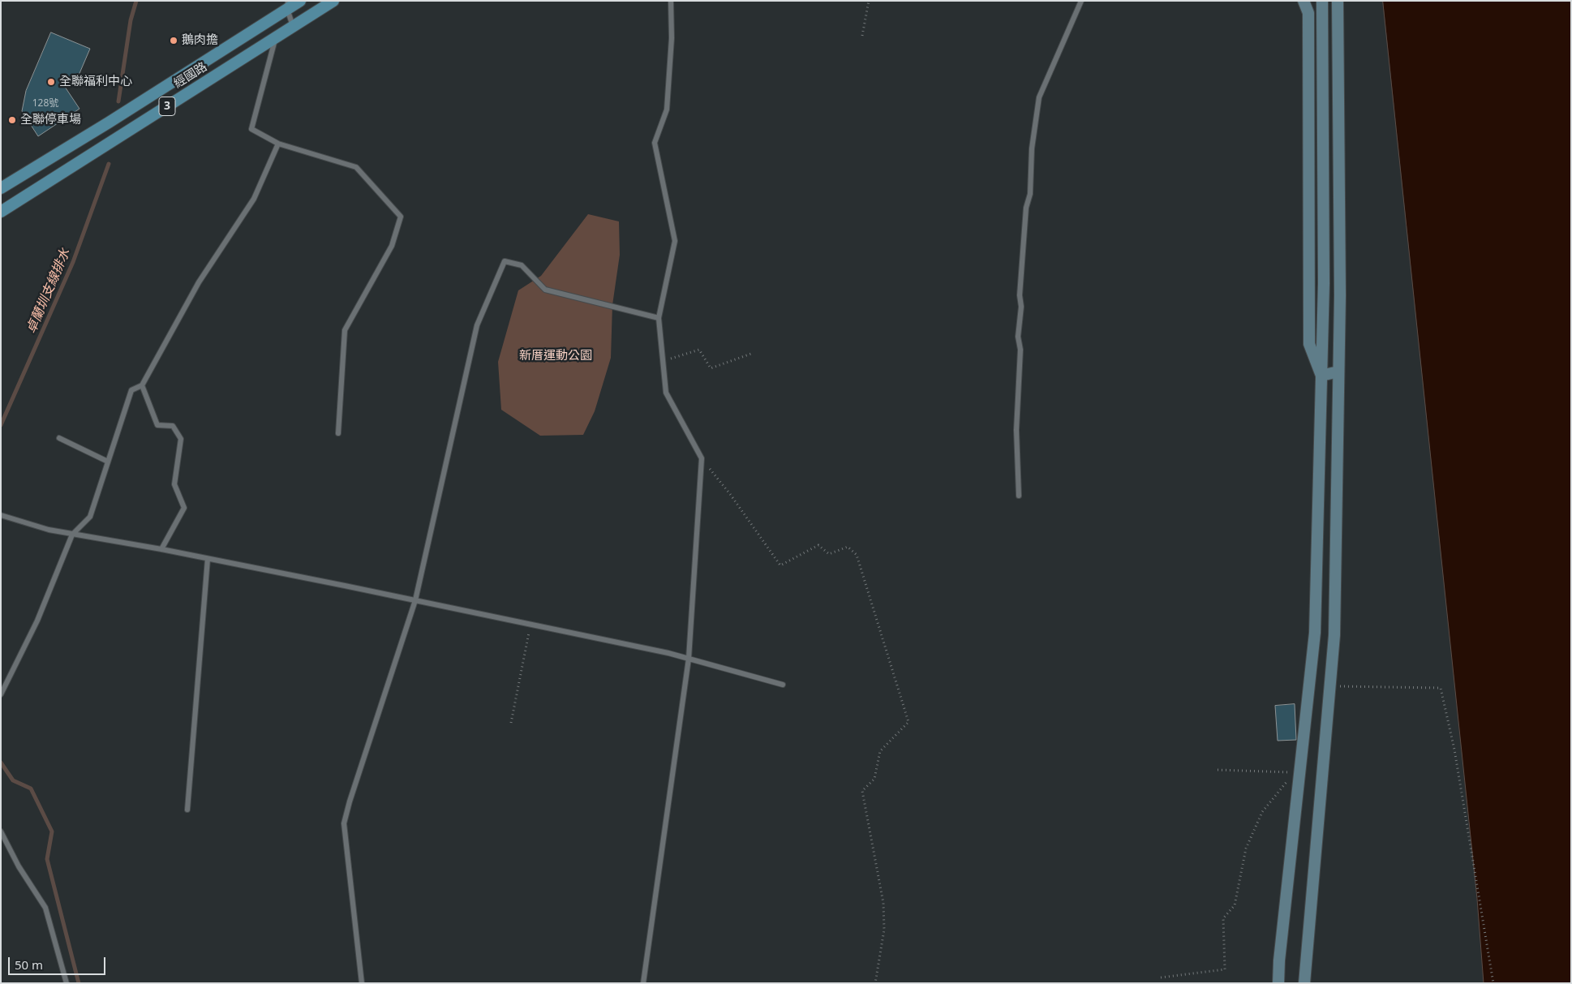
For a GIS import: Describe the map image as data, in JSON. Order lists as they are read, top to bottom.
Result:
{
  "streets": {
    "main road": ["經國路", "3"]
  },
  "water": ["卓蘭圳支線排水"],
  "parks": ["新厝運動公園"],
  "places": ["鵝肉擔", "全聯福利中心", "全聯停車場"],
  "house_numbers": ["128號"],
  "scale_bar": "50 m"
}
